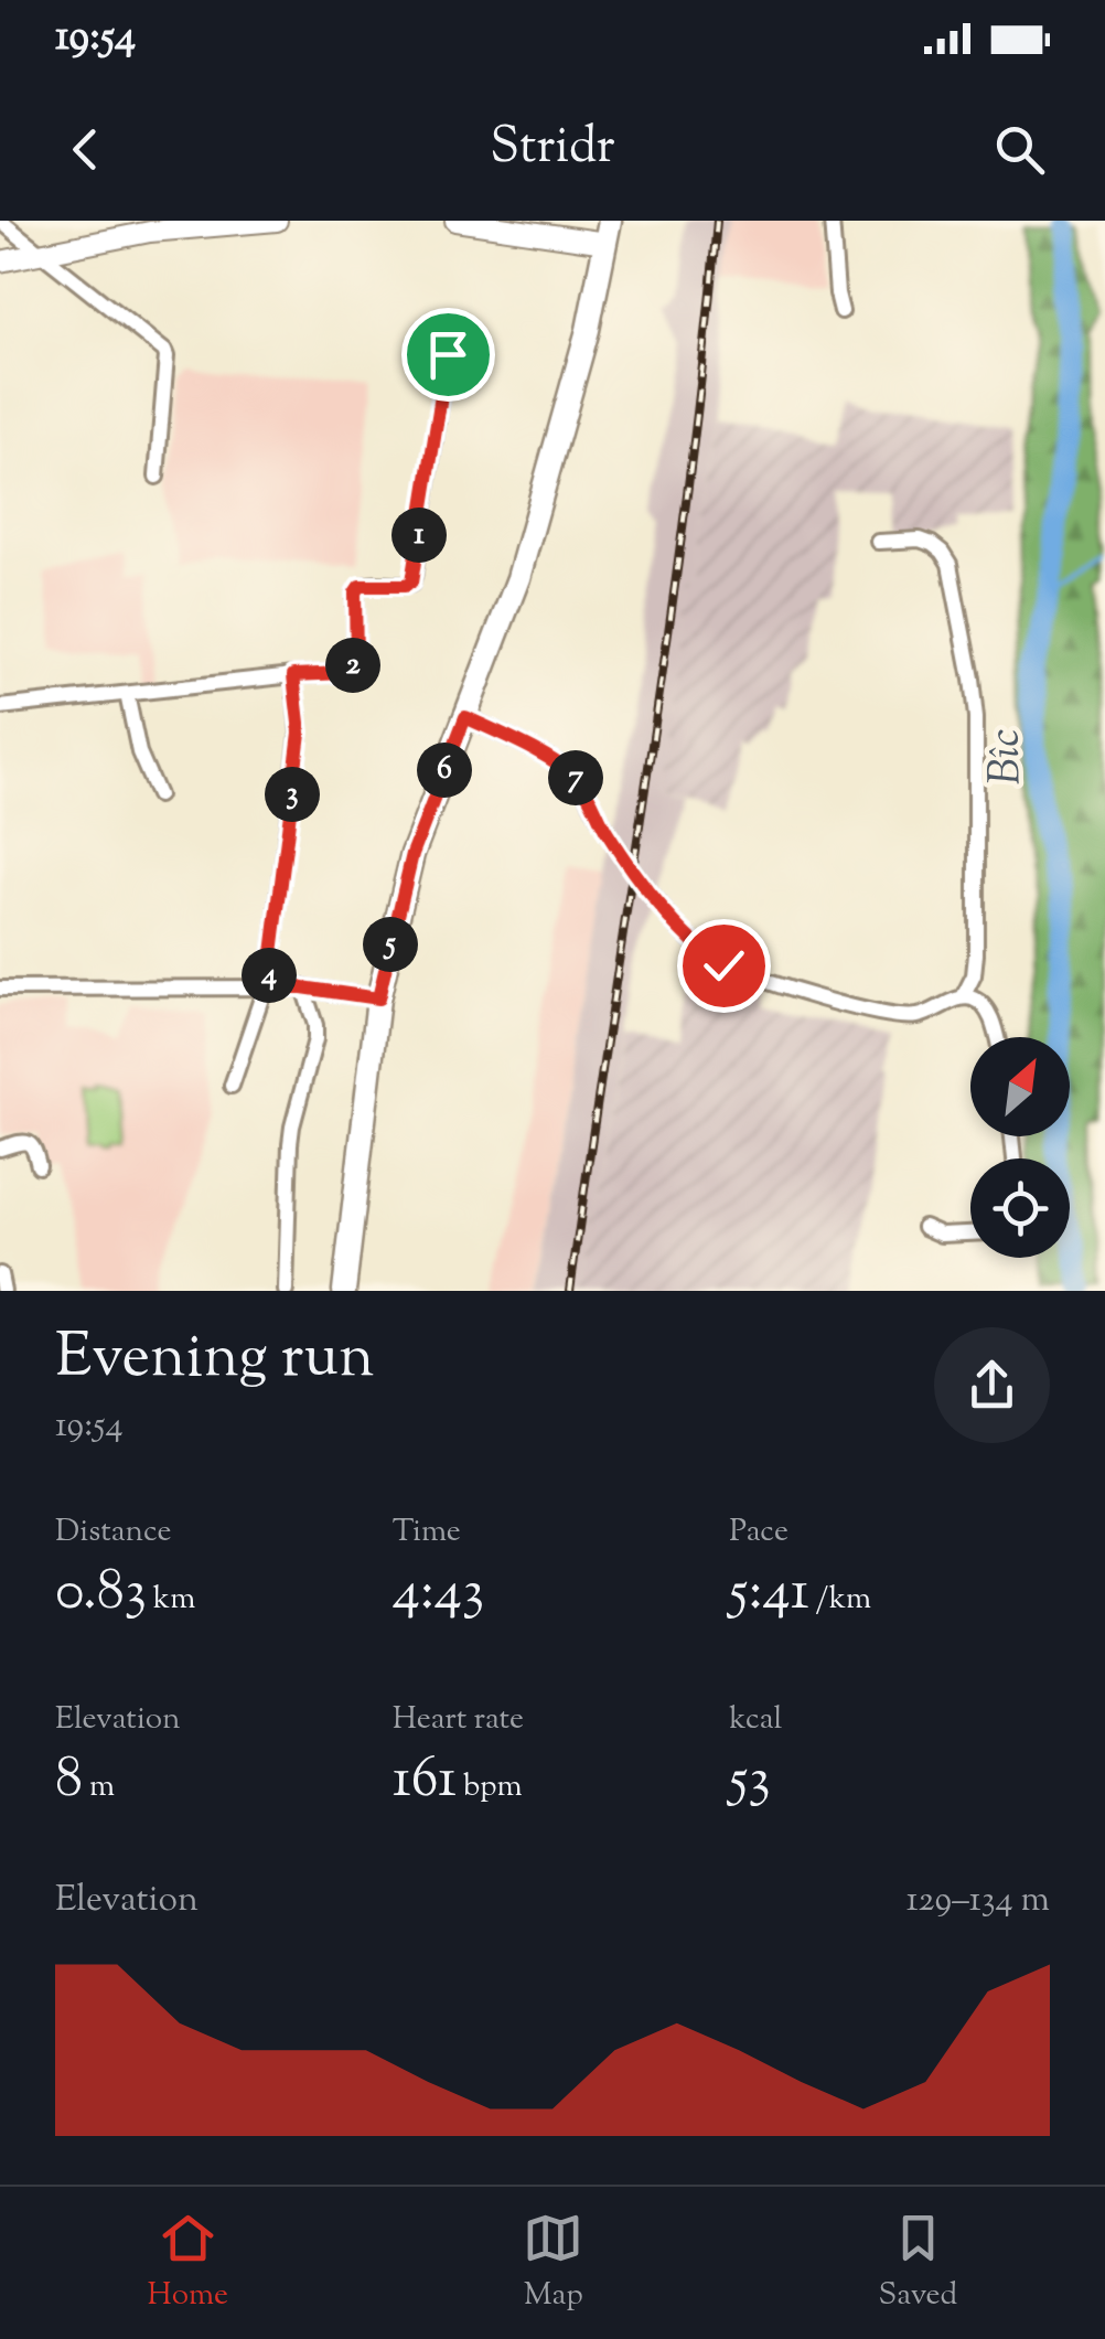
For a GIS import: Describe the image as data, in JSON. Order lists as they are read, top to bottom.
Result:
{
  "water": ["Bîc"],
  "north": "top right",
  "page": {
    "status": "19:54",
    "header": "Stridr",
    "pins": [
      "1",
      "2",
      "6",
      "7",
      "3",
      "5",
      "4"
    ],
    "heading": ["Evening run", "19:54"],
    "stats": [
      ["Distance", "0.83 km"],
      ["Time", "4:43"],
      ["Pace", "5:41 /km"],
      ["Elevation", "8 m"],
      ["Heart rate", "161 bpm"],
      ["kcal", "53"]
    ],
    "chart": ["Elevation", "129–134 m"],
    "tabs": ["Home", "Map", "Saved"]
  }
}
